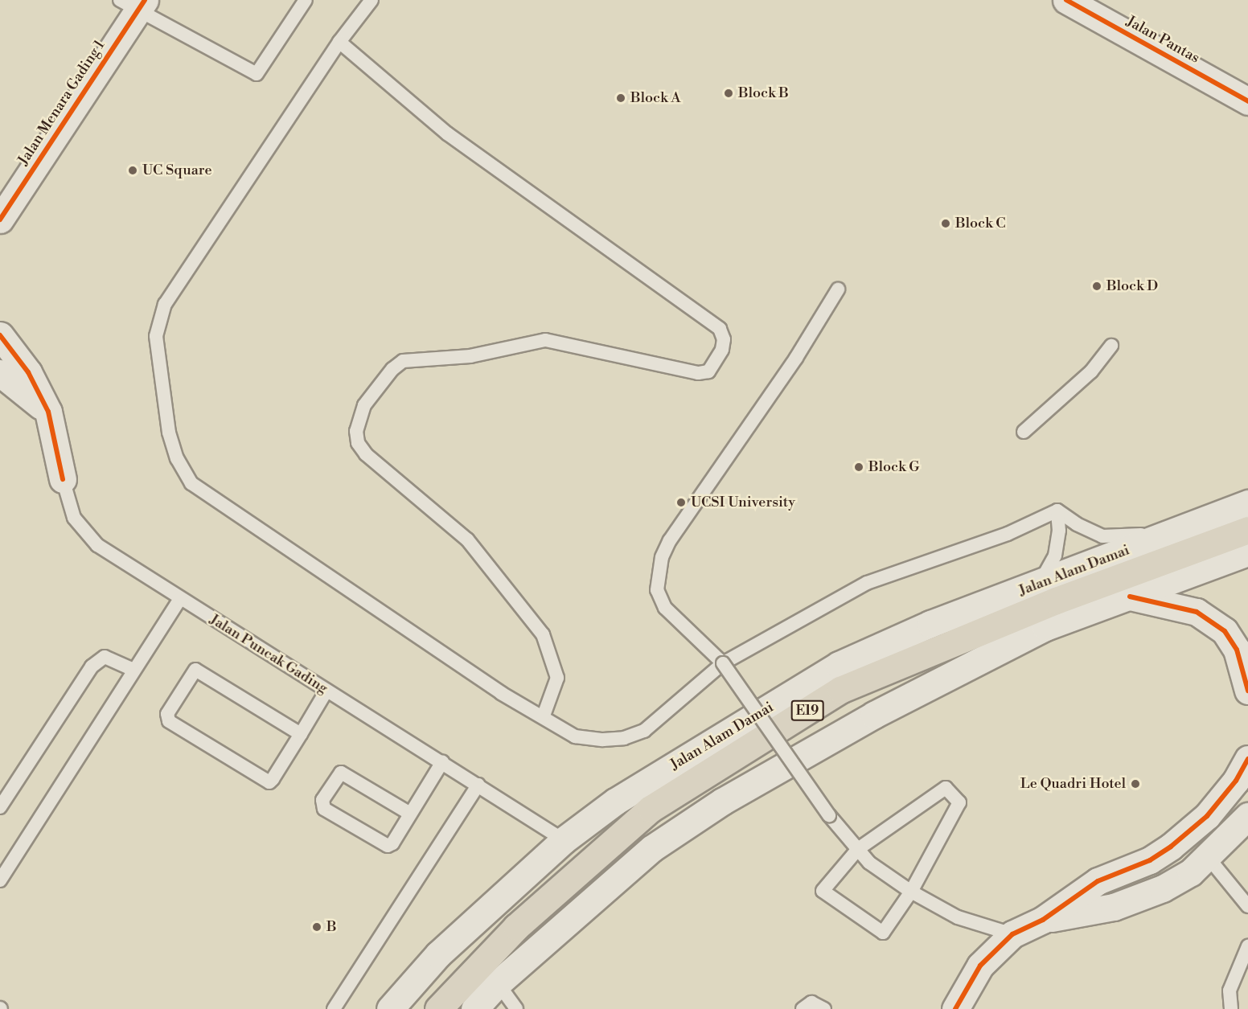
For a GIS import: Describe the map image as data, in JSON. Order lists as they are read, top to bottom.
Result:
{
  "streets": {
    "highway": ["E19"],
    "main road": [
      "Jalan Pantas",
      "Jalan Menara Gading 1",
      "Jalan Alam Damai",
      "Jalan Puncak Gading"
    ]
  },
  "crossings": [
    ["Jalan Alam Damai", "Jalan Puncak Gading"]
  ],
  "places": [
    "Block B",
    "Block A",
    "UC Square",
    "Block C",
    "Block D",
    "Block G",
    "UCSI University",
    "Le Quadri Hotel",
    "B"
  ]
}
